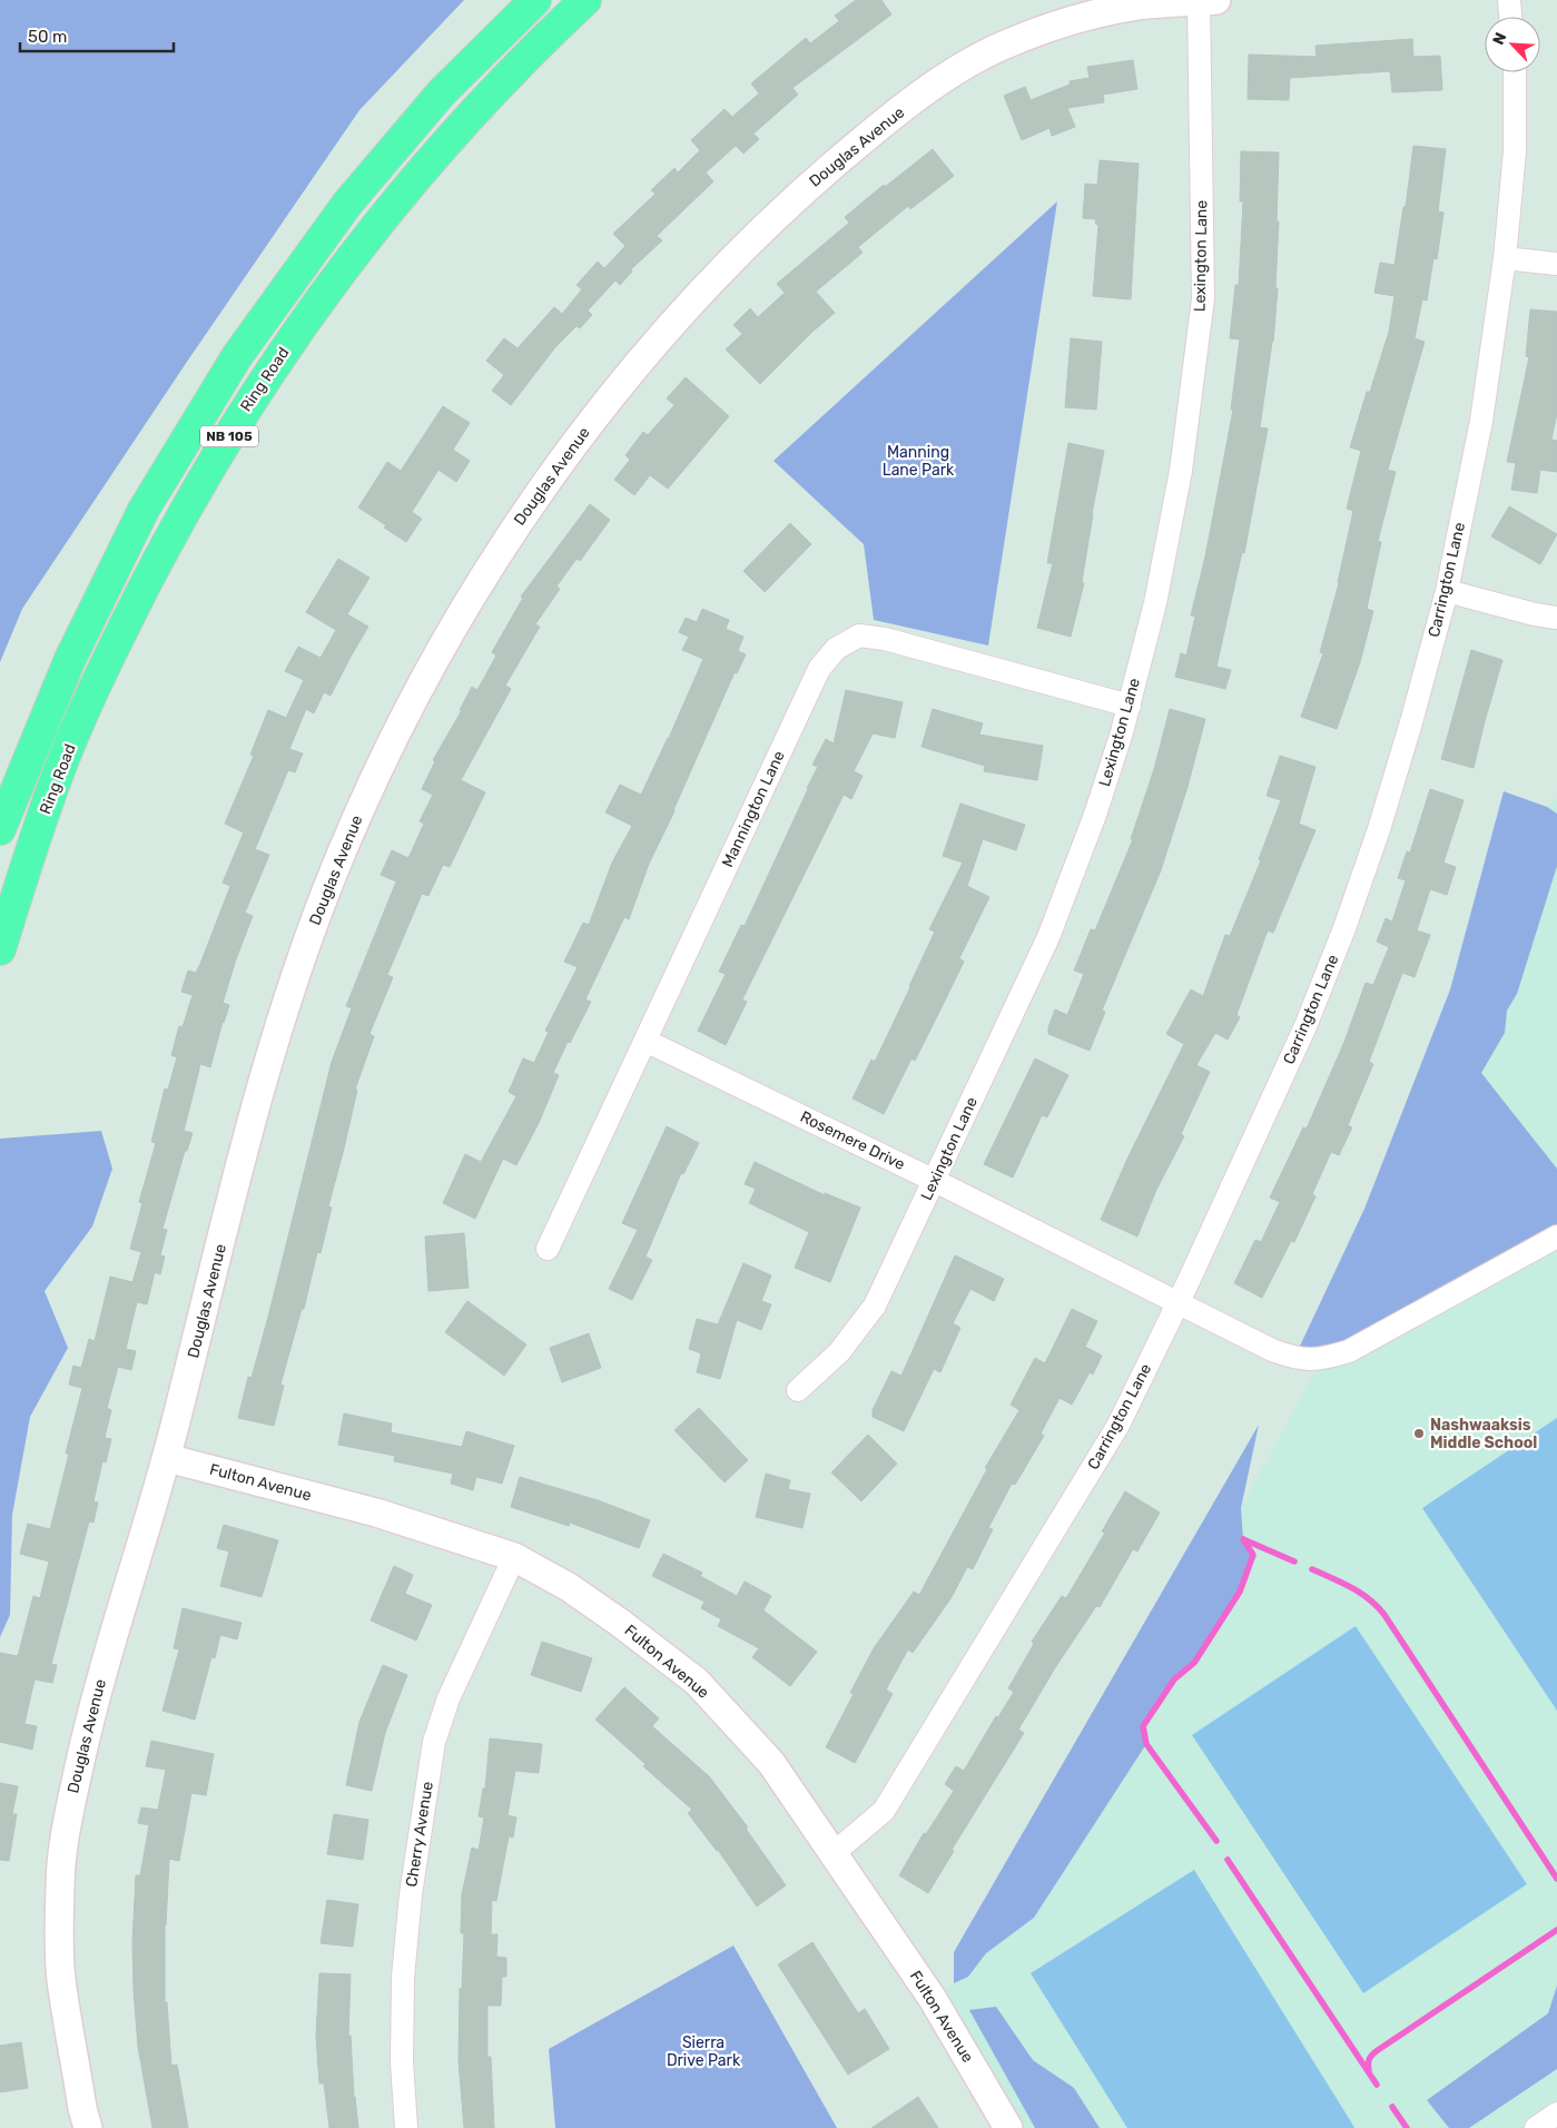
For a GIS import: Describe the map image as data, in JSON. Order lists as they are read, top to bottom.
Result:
{
  "streets": {
    "highway": ["Ring Road", "NB 105"],
    "street": [
      "Douglas Avenue",
      "Lexington Lane",
      "Carrington Lane",
      "Mannington Lane",
      "Rosemere Drive",
      "Fulton Avenue",
      "Cherry Avenue"
    ]
  },
  "crossings": [
    ["Douglas Avenue", "Lexington Lane"],
    ["Douglas Avenue", "Fulton Avenue"],
    ["Lexington Lane", "Mannington Lane"],
    ["Lexington Lane", "Rosemere Drive"],
    ["Carrington Lane", "Rosemere Drive"],
    ["Carrington Lane", "Fulton Avenue"],
    ["Mannington Lane", "Rosemere Drive"],
    ["Fulton Avenue", "Cherry Avenue"]
  ],
  "parks": ["Manning Lane Park", "Sierra Drive Park"],
  "places": ["Nashwaaksis Middle School"],
  "scale_bar": "50 m",
  "north": "top left"
}
